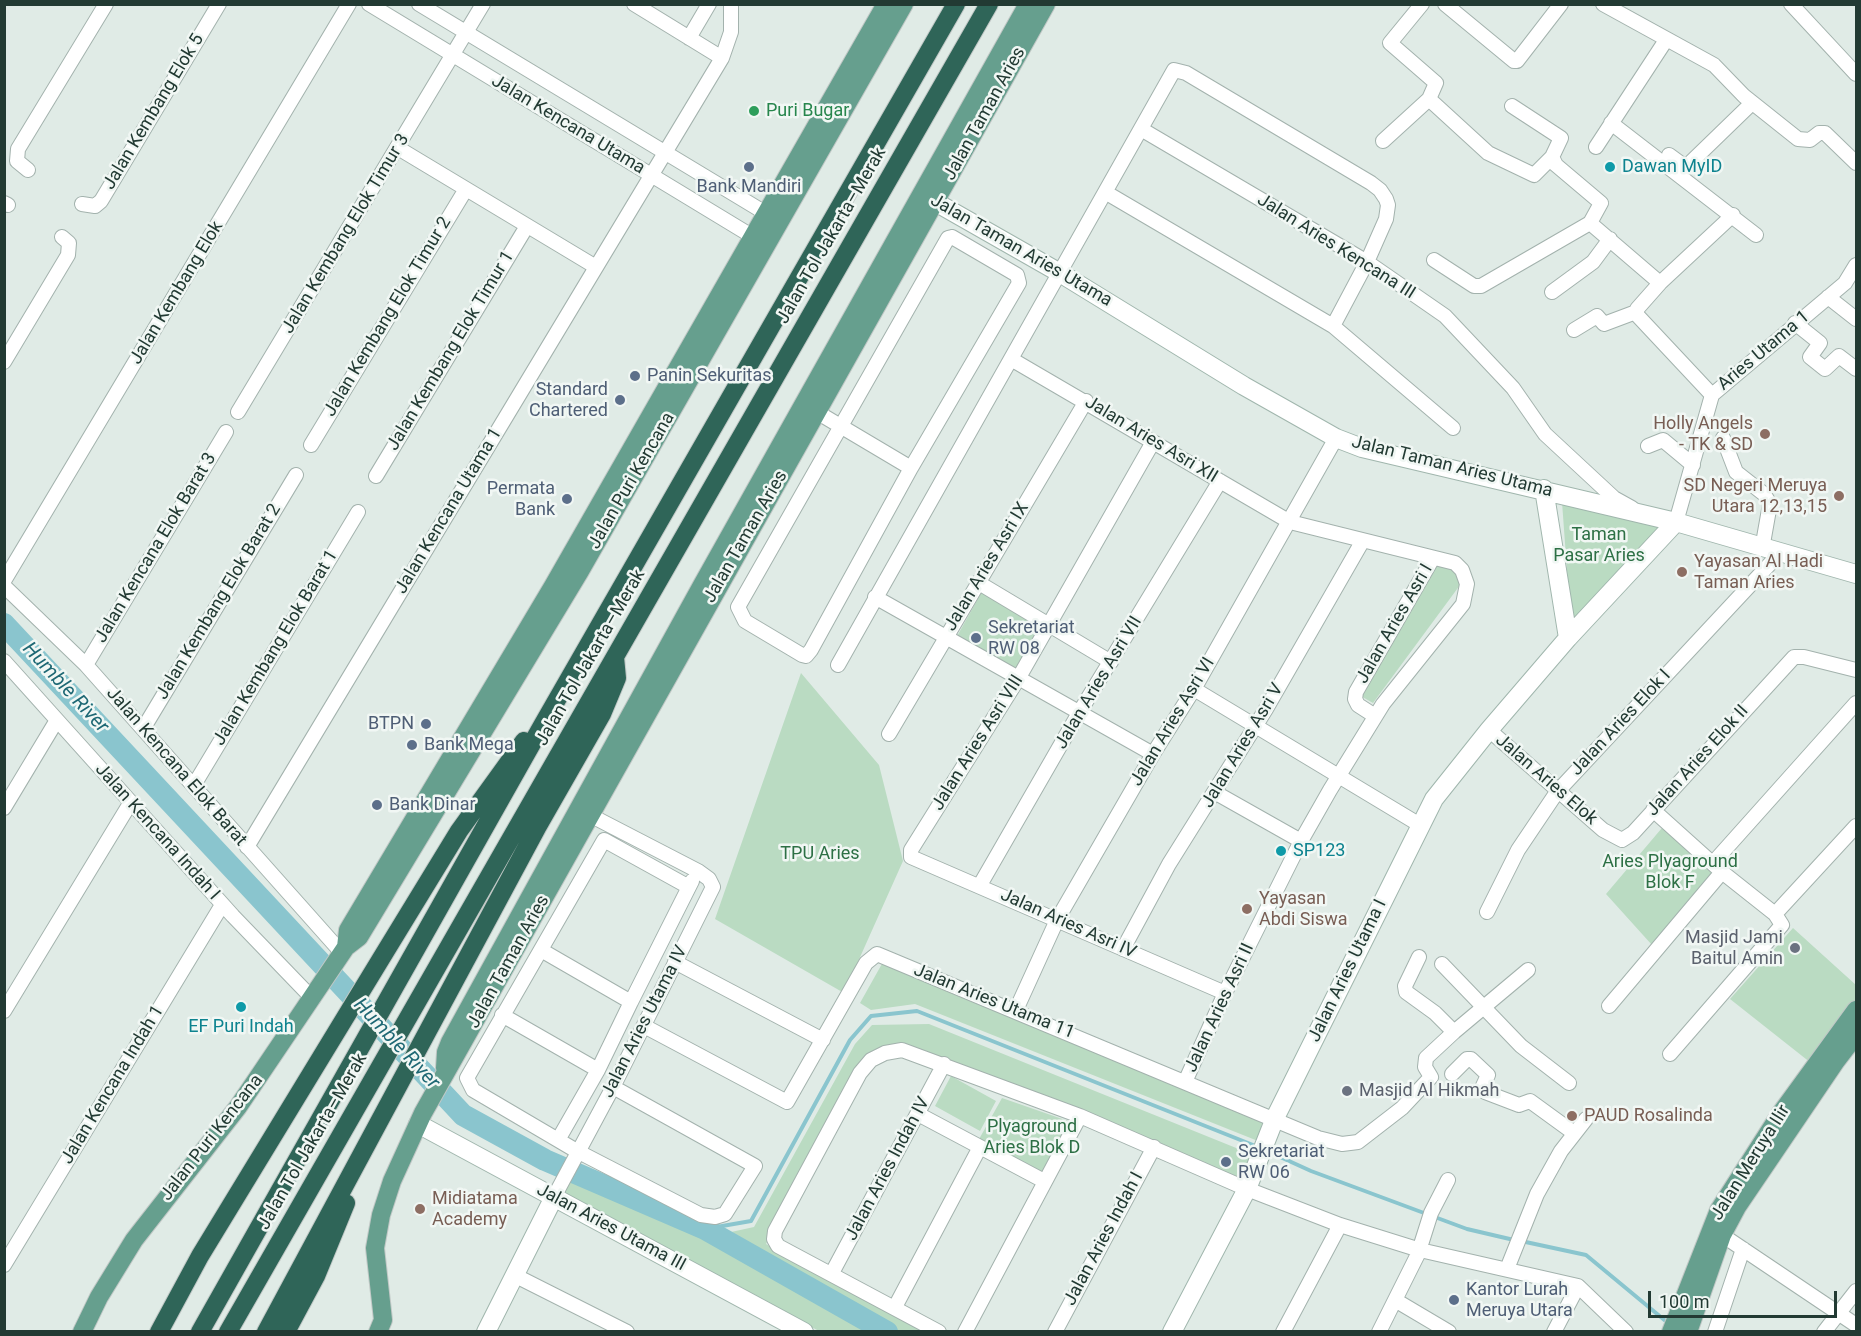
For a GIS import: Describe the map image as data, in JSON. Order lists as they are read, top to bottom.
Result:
{
  "streets": {
    "highway": ["Jalan Tol Jakarta–Merak"],
    "main road": ["Jalan Taman Aries", "Jalan Puri Kencana", "Jalan Meruya Ilir"],
    "street": [
      "Jalan Kembang Elok 5",
      "Jalan Kencana Utama",
      "Jalan Kembang Elok Timur 3",
      "Jalan Aries Kencana III",
      "Jalan Taman Aries Utama",
      "Jalan Kembang Elok",
      "Jalan Kembang Elok Timur 2",
      "Jalan Kembang Elok Timur 1",
      "Aries Utama 1",
      "Jalan Aries Asri XII",
      "Jalan Kencana Utama 1",
      "Jalan Kencana Elok Barat 3",
      "Jalan Aries Asri IX",
      "Jalan Kembang Elok Barat 2",
      "Jalan Aries Asri I",
      "Jalan Kembang Elok Barat 1",
      "Jalan Aries Asri VII",
      "Jalan Aries Asri VI",
      "Jalan Aries Elok I",
      "Jalan Aries Asri VIII",
      "Jalan Aries Asri V",
      "Jalan Aries Elok II",
      "Jalan Kencana Elok Barat",
      "Jalan Aries Elok",
      "Jalan Kencana Indah I",
      "Jalan Aries Asri IV",
      "Jalan Aries Utama I",
      "Jalan Aries Utama 11",
      "Jalan Aries Asri II",
      "Jalan Aries Utama IV",
      "Jalan Kencana Indah 1",
      "Jalan Aries Indah IV",
      "Jalan Aries Utama III",
      "Jalan Aries Indah I"
    ]
  },
  "crossings": [
    ["Jalan Taman Aries", "Jalan Taman Aries Utama"],
    ["Jalan Taman Aries", "Jalan Aries Utama III"],
    ["Jalan Kencana Utama", "Jalan Kembang Elok Timur 3"],
    ["Jalan Kencana Utama", "Jalan Puri Kencana"],
    ["Jalan Kencana Utama", "Jalan Kencana Utama 1"],
    ["Jalan Aries Kencana III", "Jalan Taman Aries Utama"],
    ["Jalan Taman Aries Utama", "Aries Utama 1"],
    ["Jalan Taman Aries Utama", "Jalan Aries Asri VI"],
    ["Jalan Taman Aries Utama", "Jalan Aries Elok I"],
    ["Jalan Taman Aries Utama", "Jalan Aries Utama I"],
    ["Aries Utama 1", "Jalan Aries Utama I"],
    ["Jalan Aries Asri XII", "Jalan Aries Asri IX"],
    ["Jalan Aries Asri XII", "Jalan Aries Asri I"],
    ["Jalan Aries Asri XII", "Jalan Aries Asri VII"],
    ["Jalan Aries Asri XII", "Jalan Aries Asri VI"],
    ["Jalan Aries Asri XII", "Jalan Aries Asri VIII"],
    ["Jalan Puri Kencana", "Jalan Kencana Elok Barat"],
    ["Jalan Puri Kencana", "Jalan Kencana Indah I"],
    ["Jalan Kencana Utama 1", "Jalan Kencana Elok Barat"],
    ["Jalan Kencana Elok Barat 3", "Jalan Kencana Elok Barat"],
    ["Jalan Kembang Elok Barat 2", "Jalan Kencana Elok Barat"],
    ["Jalan Aries Asri I", "Jalan Aries Asri VI"],
    ["Jalan Aries Asri I", "Jalan Aries Asri V"],
    ["Jalan Aries Asri I", "Jalan Aries Asri II"],
    ["Jalan Kembang Elok Barat 1", "Jalan Kencana Elok Barat"],
    ["Jalan Aries Asri VII", "Jalan Aries Asri IV"],
    ["Jalan Aries Asri VI", "Jalan Aries Asri IV"],
    ["Jalan Aries Asri VI", "Jalan Aries Utama 11"],
    ["Jalan Aries Elok I", "Jalan Aries Elok"],
    ["Jalan Aries Asri VIII", "Jalan Aries Asri IV"],
    ["Jalan Aries Asri V", "Jalan Aries Asri IV"],
    ["Jalan Aries Elok II", "Jalan Aries Elok"],
    ["Jalan Aries Elok", "Jalan Aries Utama I"],
    ["Jalan Kencana Indah I", "Jalan Kencana Indah 1"],
    ["Jalan Aries Asri IV", "Jalan Aries Asri II"],
    ["Jalan Aries Utama I", "Jalan Aries Utama 11"],
    ["Jalan Aries Utama 11", "Jalan Aries Asri II"],
    ["Jalan Aries Utama 11", "Jalan Aries Utama IV"],
    ["Jalan Aries Utama IV", "Jalan Aries Utama III"]
  ],
  "water": ["Humble River"],
  "parks": [
    "Taman Pasar Aries",
    "TPU Aries",
    "Aries Plyaground Blok F",
    "Plyaground Aries Blok D"
  ],
  "places": [
    "Puri Bugar",
    "Bank Mandiri",
    "Dawan MyID",
    "Panin Sekuritas",
    "Standard Chartered",
    "Holly Angels - TK & SD",
    "SD Negeri Meruya Utara 12,13,15",
    "Permata Bank",
    "Yayasan Al Hadi Taman Aries",
    "Sekretariat RW 08",
    "BTPN",
    "Bank Mega",
    "Bank Dinar",
    "SP123",
    "Yayasan Abdi Siswa",
    "Masjid Jami Baitul Amin",
    "EF Puri Indah",
    "Masjid Al Hikmah",
    "PAUD Rosalinda",
    "Sekretariat RW 06",
    "Midiatama Academy",
    "Kantor Lurah Meruya Utara"
  ],
  "scale_bar": "100 m"
}
